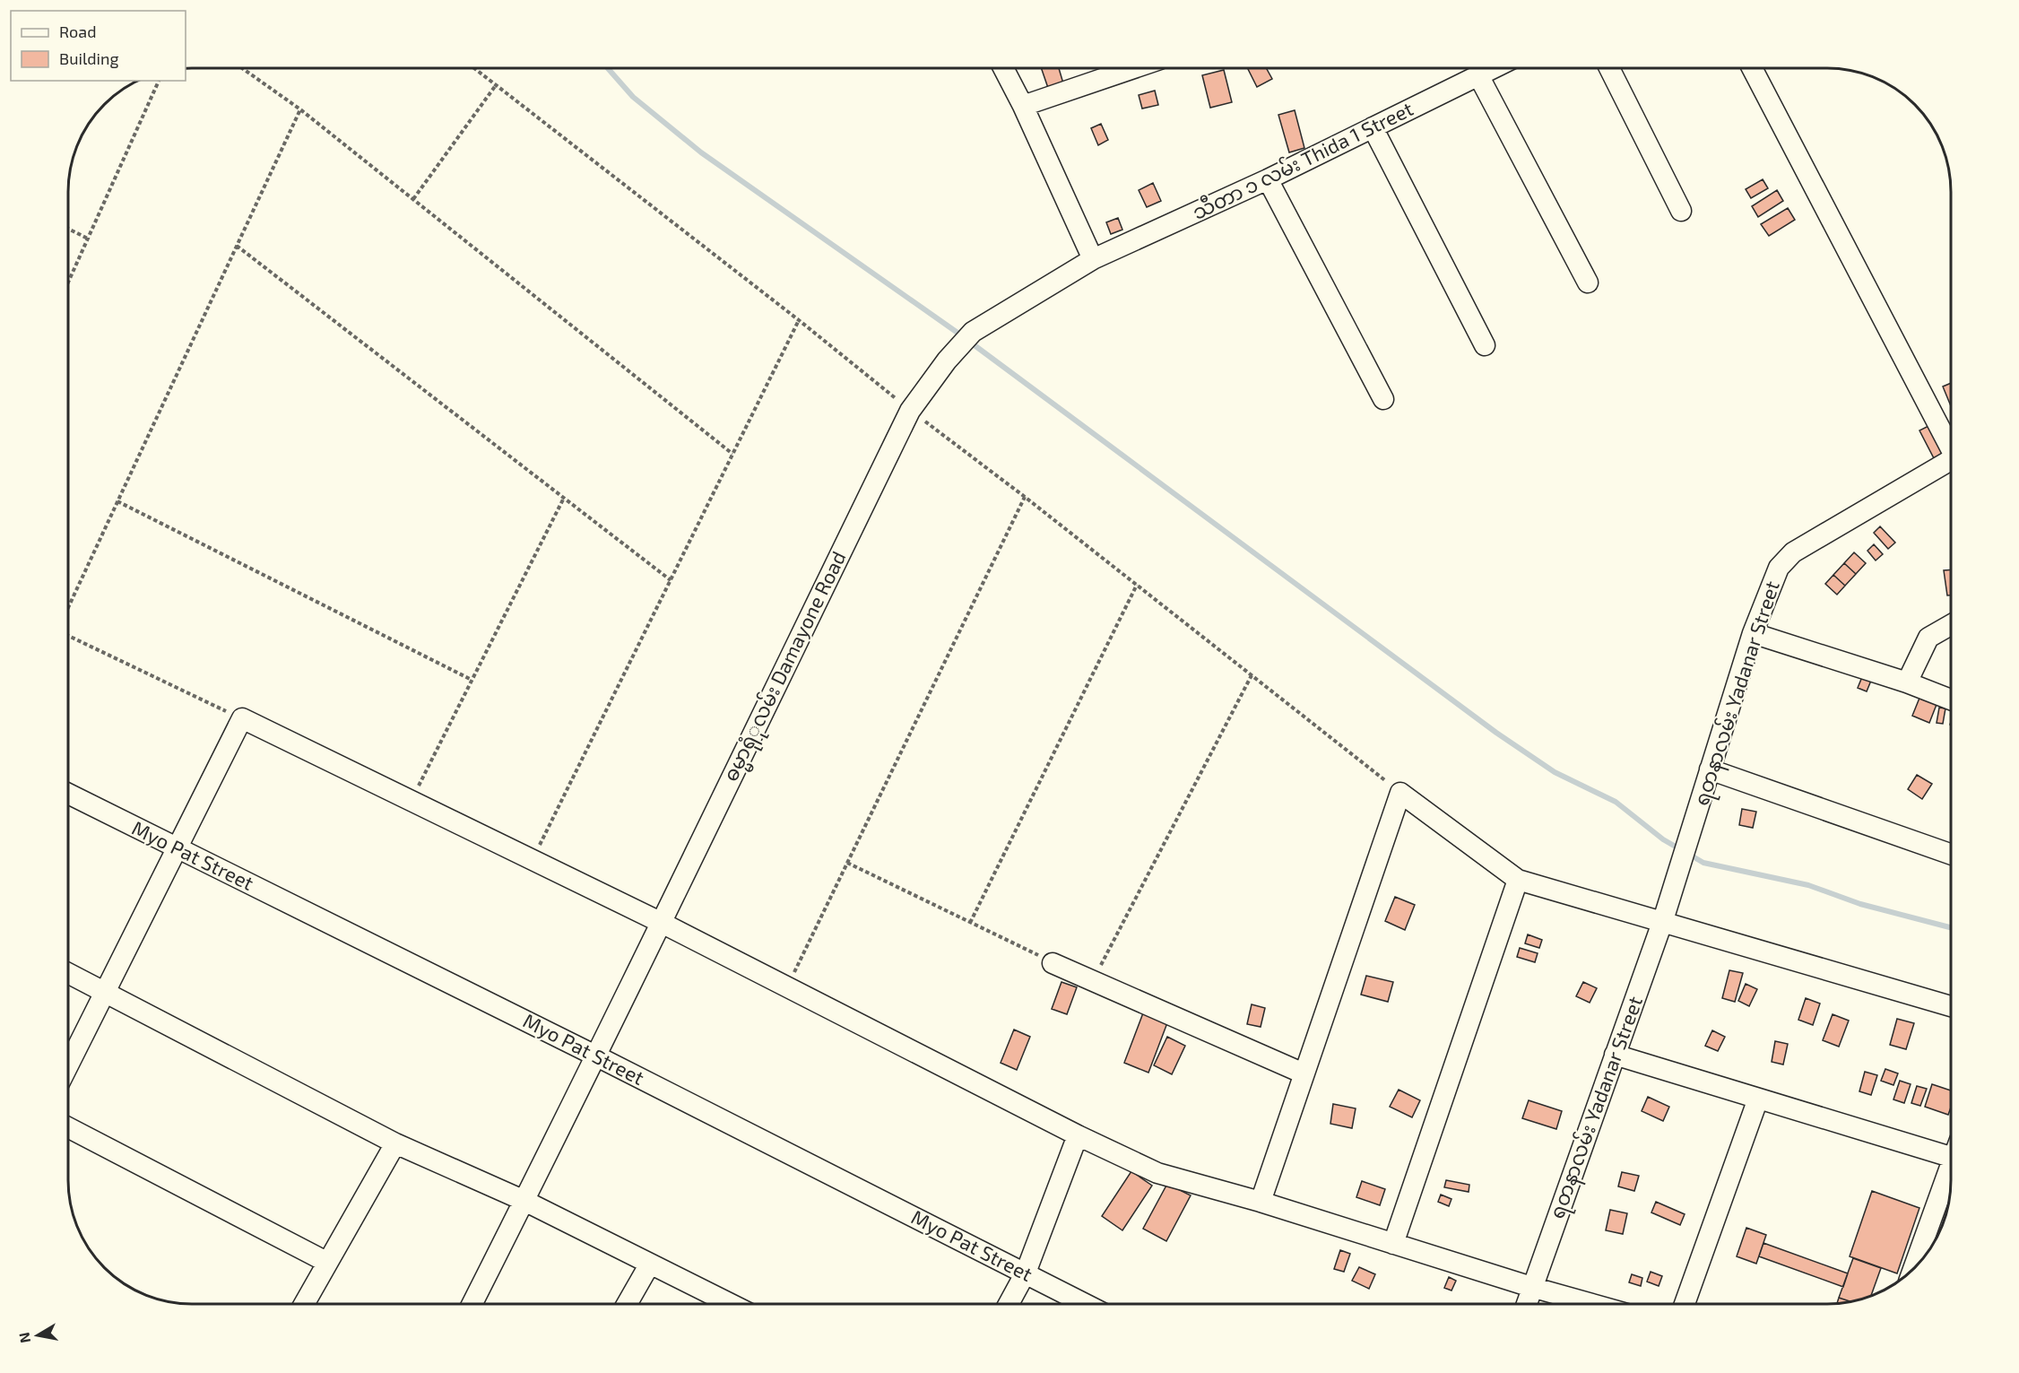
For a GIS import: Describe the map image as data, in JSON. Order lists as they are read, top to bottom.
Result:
{
  "streets": {
    "street": [
      "သီတာ ၁ လမ်း Thida 1 Street",
      "ဓမ္မာရုံုလမ်း Damayone Road",
      "ရတနာလမ်း Yadanar Street",
      "Myo Pat Street"
    ]
  },
  "crossings": [
    ["သီတာ ၁ လမ်း Thida 1 Street", "ဓမ္မာရုံုလမ်း Damayone Road"],
    ["ဓမ္မာရုံုလမ်း Damayone Road", "Myo Pat Street"]
  ],
  "legend": ["Road", "Building"],
  "north": "left"
}
